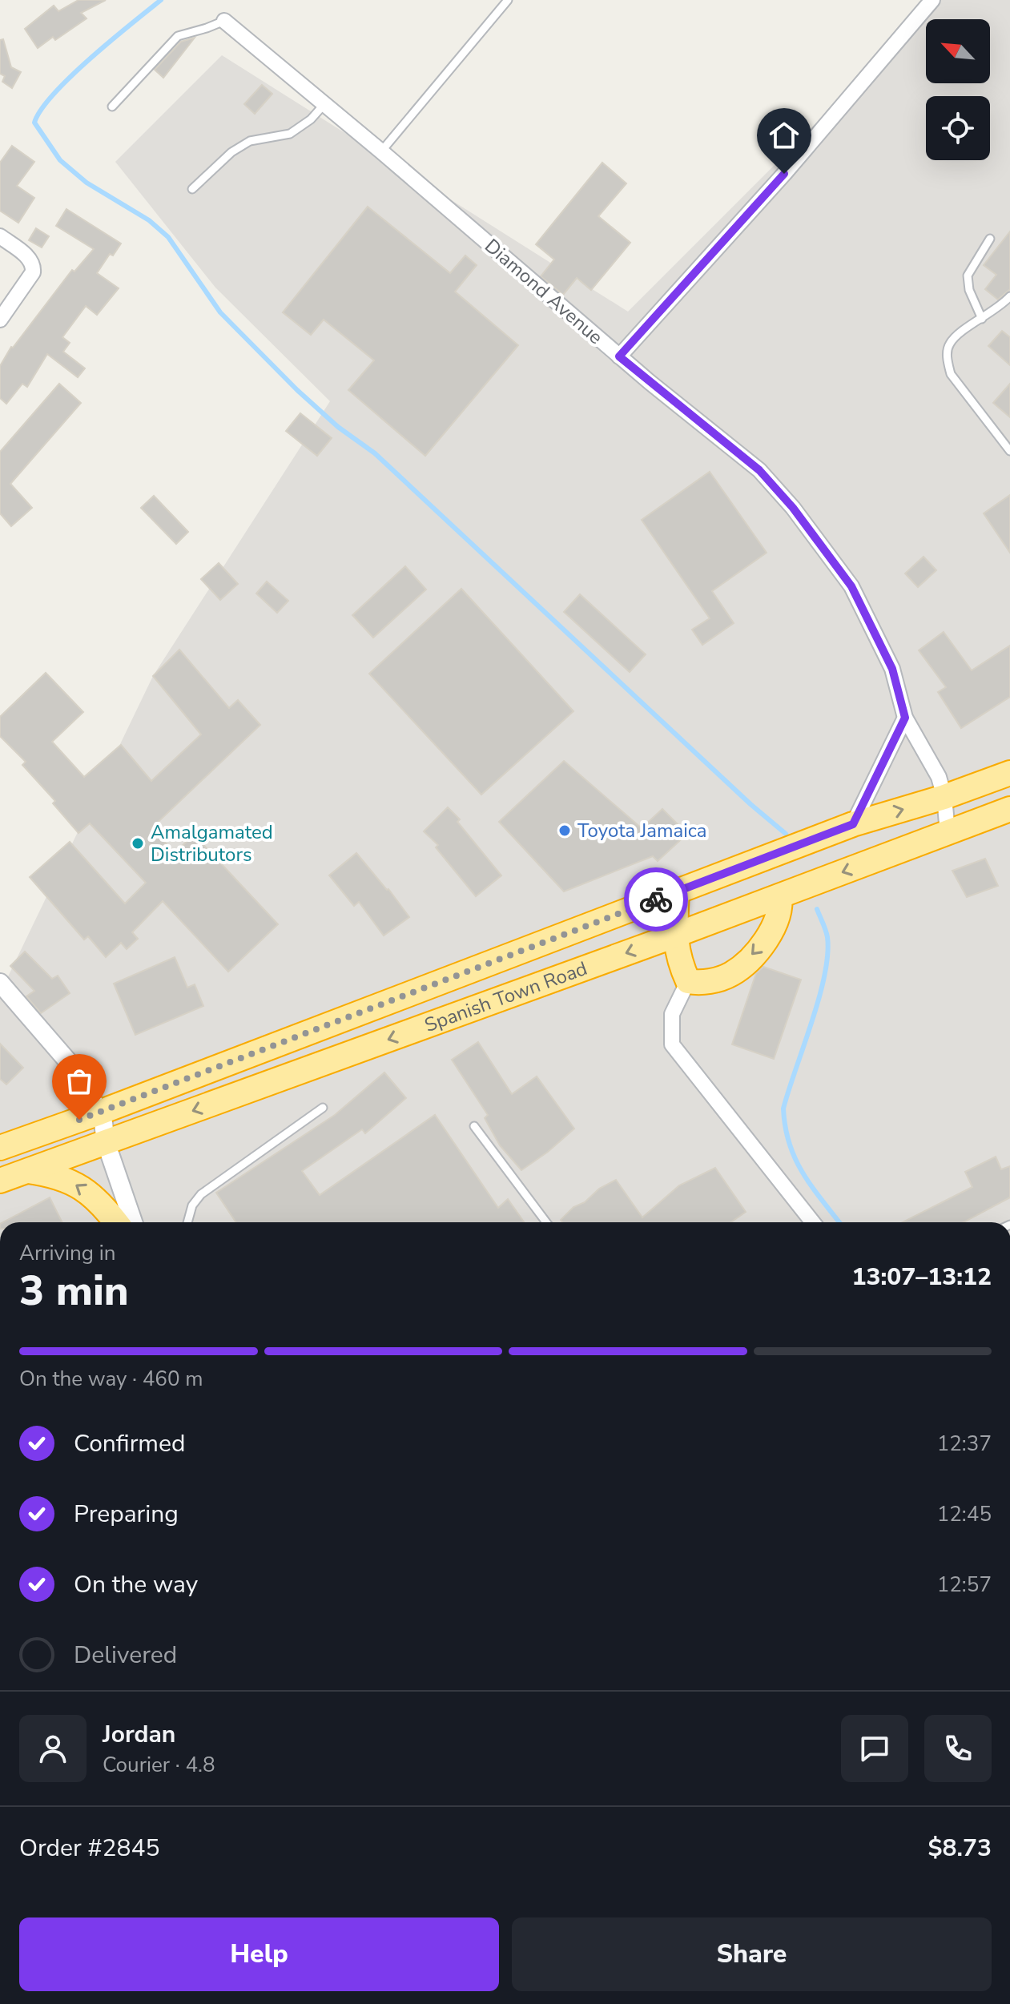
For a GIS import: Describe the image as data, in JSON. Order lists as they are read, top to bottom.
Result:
{
  "streets": {
    "highway": ["Spanish Town Road"],
    "street": ["Diamond Avenue"]
  },
  "crossings": [
    ["Diamond Avenue", "Spanish Town Road"]
  ],
  "places": ["Toyota Jamaica", "Amalgamated Distributors"],
  "north": "top left",
  "page": {
    "heading": ["3 min", "Arriving in", "13:07–13:12"],
    "panel": [
      "Jordan",
      "Courier · 4.8",
      "Order #2845",
      "$8.73"
    ],
    "bar": "On the way · 460 m",
    "list": [
      ["Confirmed", "12:37"],
      ["Preparing", "12:45"],
      ["On the way", "12:57"],
      "Delivered"
    ],
    "buttons": ["Help", "Share"]
  }
}
